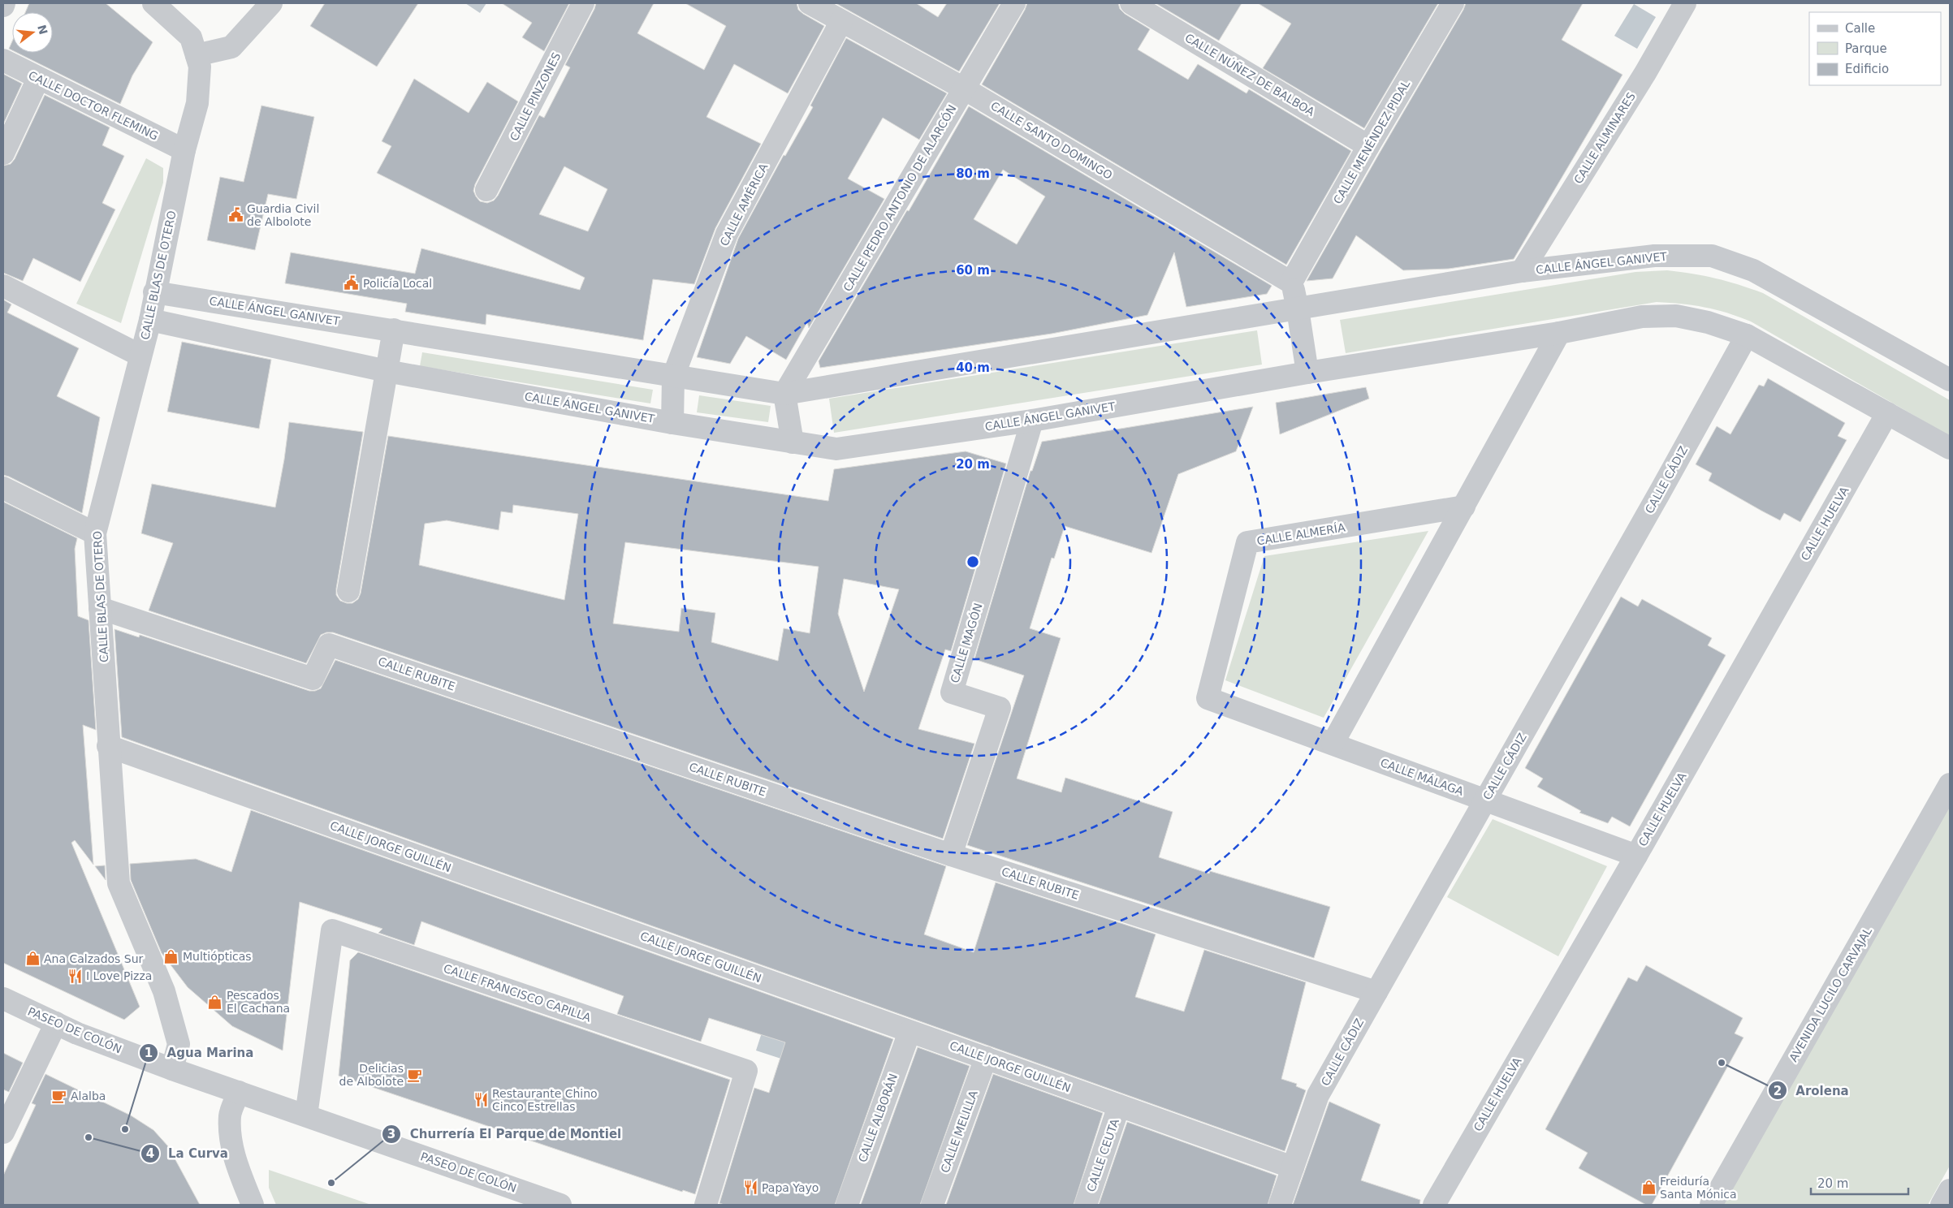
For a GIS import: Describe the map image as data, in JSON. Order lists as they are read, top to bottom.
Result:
{
  "streets": {
    "street": [
      "CALLE NÚÑEZ DE BALBOA",
      "CALLE PINZONES",
      "CALLE DOCTOR FLEMING",
      "CALLE ALMINARES",
      "CALLE SANTO DOMINGO",
      "CALLE MENÉNDEZ PIDAL",
      "CALLE PEDRO ANTONIO DE ALARCÓN",
      "CALLE AMÉRICA",
      "CALLE ÁNGEL GANIVET",
      "CALLE BLAS DE OTERO",
      "CALLE CÁDIZ",
      "CALLE HUELVA",
      "CALLE ALMERÍA",
      "CALLE MAGÓN",
      "CALLE RUBITE",
      "CALLE MÁLAGA",
      "CALLE JORGE GUILLÉN",
      "CALLE FRANCISCO CAPILLA",
      "AVENIDA LUCILO CARVAJAL",
      "PASEO DE COLÓN",
      "CALLE ALBORÁN",
      "CALLE MELILLA",
      "CALLE CEUTA"
    ]
  },
  "crossings": [
    ["CALLE NÚÑEZ DE BALBOA", "CALLE MENÉNDEZ PIDAL"],
    ["CALLE DOCTOR FLEMING", "CALLE BLAS DE OTERO"],
    ["CALLE ALMINARES", "CALLE ÁNGEL GANIVET"],
    ["CALLE SANTO DOMINGO", "CALLE MENÉNDEZ PIDAL"],
    ["CALLE SANTO DOMINGO", "CALLE PEDRO ANTONIO DE ALARCÓN"],
    ["CALLE SANTO DOMINGO", "CALLE AMÉRICA"],
    ["CALLE PEDRO ANTONIO DE ALARCÓN", "CALLE ÁNGEL GANIVET"],
    ["CALLE AMÉRICA", "CALLE ÁNGEL GANIVET"],
    ["CALLE ÁNGEL GANIVET", "CALLE BLAS DE OTERO"],
    ["CALLE ÁNGEL GANIVET", "CALLE CÁDIZ"],
    ["CALLE ÁNGEL GANIVET", "CALLE HUELVA"],
    ["CALLE ÁNGEL GANIVET", "CALLE MAGÓN"],
    ["CALLE BLAS DE OTERO", "CALLE RUBITE"],
    ["CALLE BLAS DE OTERO", "CALLE JORGE GUILLÉN"],
    ["CALLE BLAS DE OTERO", "PASEO DE COLÓN"],
    ["CALLE CÁDIZ", "CALLE RUBITE"],
    ["CALLE CÁDIZ", "CALLE MÁLAGA"],
    ["CALLE CÁDIZ", "CALLE JORGE GUILLÉN"],
    ["CALLE HUELVA", "CALLE MÁLAGA"],
    ["CALLE ALMERÍA", "CALLE MÁLAGA"],
    ["CALLE MAGÓN", "CALLE RUBITE"],
    ["CALLE JORGE GUILLÉN", "CALLE ALBORÁN"],
    ["CALLE JORGE GUILLÉN", "CALLE MELILLA"],
    ["CALLE JORGE GUILLÉN", "CALLE CEUTA"],
    ["CALLE FRANCISCO CAPILLA", "PASEO DE COLÓN"]
  ],
  "places": {
    "public building": ["Guardia Civil de Albolote", "Policía Local"],
    "shop": [
      "Multiópticas",
      "Ana Calzados Sur",
      "Pescados El Cachana",
      "Freiduría Santa Mónica"
    ],
    "restaurant": ["I Love Pizza", "Restaurante Chino Cinco Estrellas", "Papa Yayo"],
    "other": [
      "Arolena",
      "Agua Marina",
      "La Curva",
      "Churrería El Parque de Montiel"
    ],
    "cafe": ["Delicias de Albolote", "Alalba"]
  },
  "legend": ["Calle", "Parque", "Edificio"],
  "scale_bar": "20 m",
  "north": "right",
  "rings": [
    "80 m",
    "60 m",
    "40 m",
    "20 m"
  ]
}
